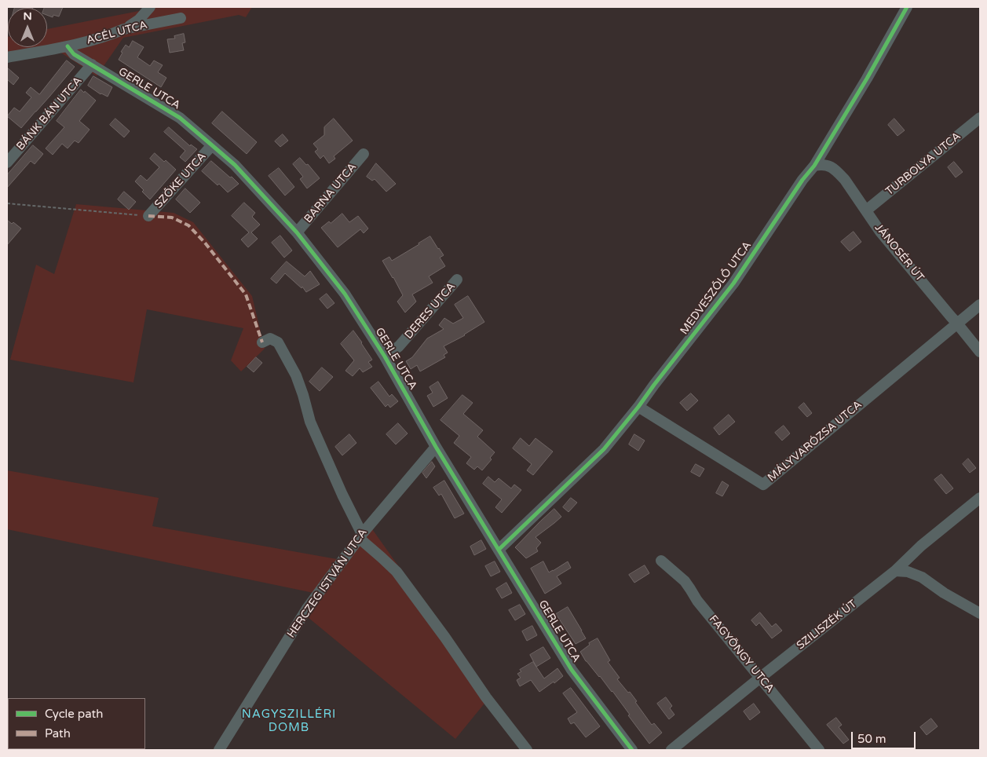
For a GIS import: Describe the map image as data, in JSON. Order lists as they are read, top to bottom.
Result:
{
  "streets": {
    "street": [
      "ACÉL UTCA",
      "GERLE UTCA",
      "BÁNK BÁN UTCA",
      "TURBOLYA UTCA",
      "SZŐKE UTCA",
      "BARNA UTCA",
      "JÁNOSÉR ÚT",
      "MEDVESZŐLŐ UTCA",
      "DERES UTCA",
      "MÁLYVARÓZSA UTCA",
      "HERCZEG ISTVÁN UTCA",
      "SZILISZÉK ÚT",
      "FAGYÖNGY UTCA"
    ]
  },
  "crossings": [
    ["ACÉL UTCA", "GERLE UTCA"],
    ["GERLE UTCA", "BÁNK BÁN UTCA"],
    ["GERLE UTCA", "SZŐKE UTCA"],
    ["GERLE UTCA", "BARNA UTCA"],
    ["GERLE UTCA", "MEDVESZŐLŐ UTCA"],
    ["GERLE UTCA", "DERES UTCA"],
    ["GERLE UTCA", "HERCZEG ISTVÁN UTCA"],
    ["TURBOLYA UTCA", "JÁNOSÉR ÚT"],
    ["JÁNOSÉR ÚT", "MEDVESZŐLŐ UTCA"],
    ["JÁNOSÉR ÚT", "MÁLYVARÓZSA UTCA"],
    ["MEDVESZŐLŐ UTCA", "MÁLYVARÓZSA UTCA"],
    ["SZILISZÉK ÚT", "FAGYÖNGY UTCA"]
  ],
  "districts": ["NAGYSZILLÉRI DOMB"],
  "legend": ["Cycle path", "Path"],
  "scale_bar": "50 m",
  "north": "top"
}
